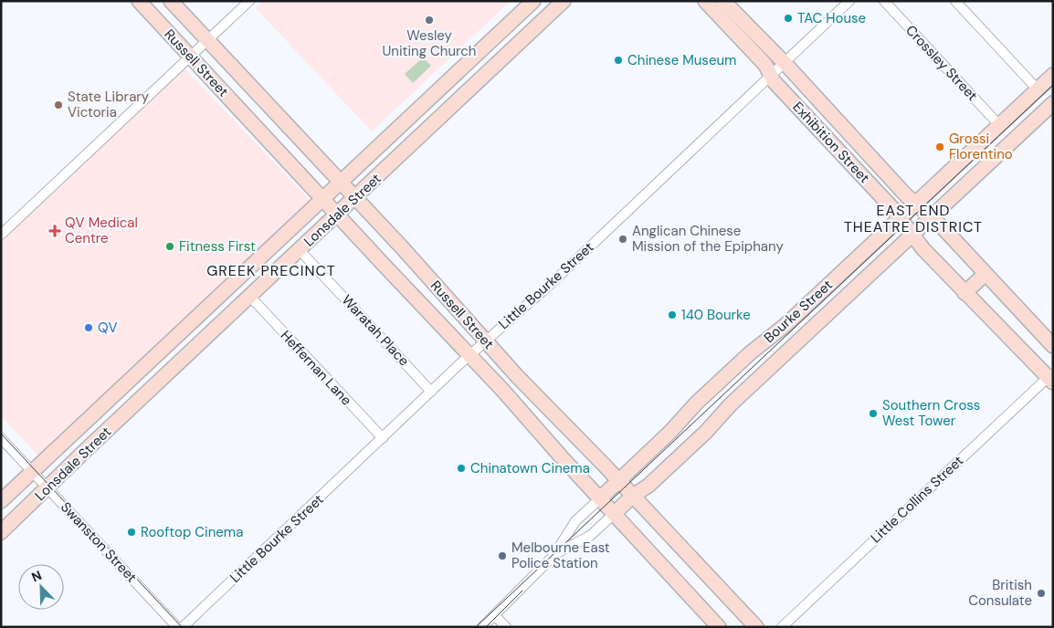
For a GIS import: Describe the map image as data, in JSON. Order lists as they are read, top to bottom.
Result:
{
  "streets": {
    "main road": [
      "Russell Street",
      "Exhibition Street",
      "Lonsdale Street",
      "Bourke Street"
    ],
    "street": [
      "Crossley Street",
      "Little Bourke Street",
      "Waratah Place",
      "Heffernan Lane",
      "Little Collins Street",
      "Swanston Street"
    ]
  },
  "crossings": [
    ["Russell Street", "Lonsdale Street"],
    ["Russell Street", "Little Bourke Street"],
    ["Russell Street", "Bourke Street"],
    ["Crossley Street", "Bourke Street"],
    ["Exhibition Street", "Little Bourke Street"],
    ["Exhibition Street", "Bourke Street"],
    ["Exhibition Street", "Little Collins Street"],
    ["Lonsdale Street", "Waratah Place"],
    ["Lonsdale Street", "Heffernan Lane"],
    ["Lonsdale Street", "Swanston Street"],
    ["Little Bourke Street", "Waratah Place"],
    ["Little Bourke Street", "Heffernan Lane"]
  ],
  "districts": ["EAST END THEATRE DISTRICT", "GREEK PRECINCT"],
  "places": {
    "other": [
      "TAC House",
      "Wesley Uniting Church",
      "Chinese Museum",
      "State Library Victoria",
      "Grossi Florentino",
      "Anglican Chinese Mission of the Epiphany",
      "Fitness First",
      "140 Bourke",
      "QV",
      "Southern Cross West Tower",
      "Chinatown Cinema",
      "Rooftop Cinema",
      "Melbourne East Police Station",
      "British Consulate"
    ],
    "health": ["QV Medical Centre"]
  },
  "north": "top left"
}
